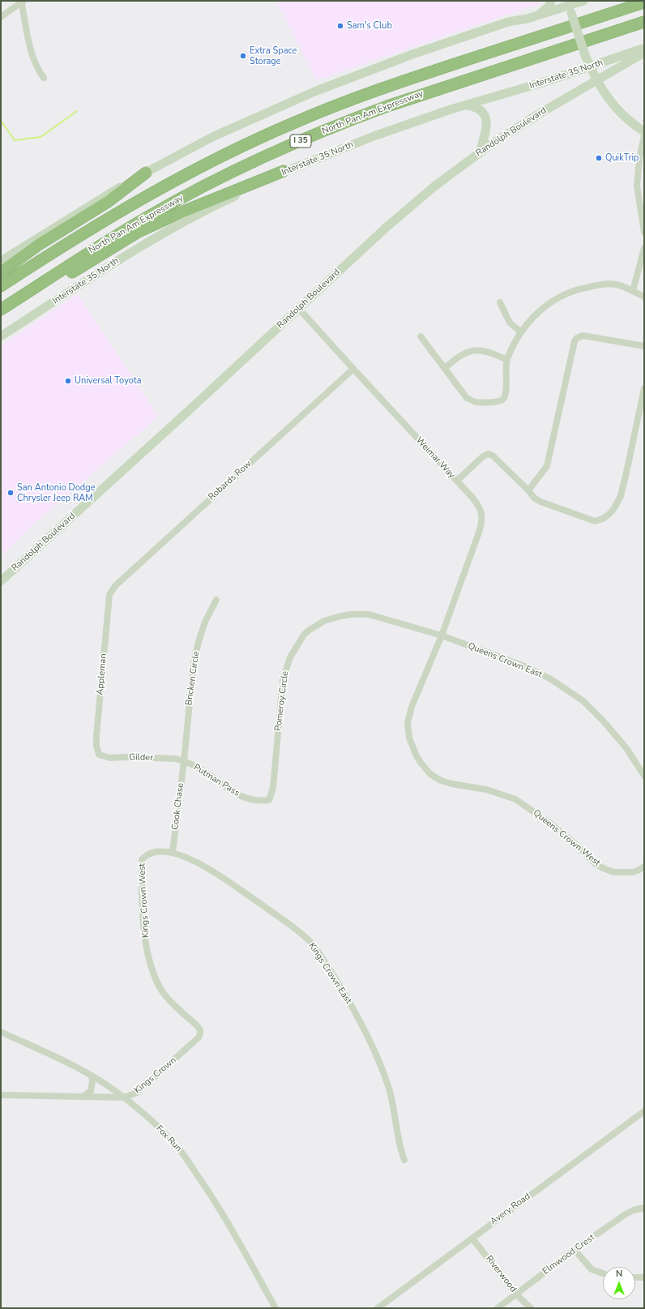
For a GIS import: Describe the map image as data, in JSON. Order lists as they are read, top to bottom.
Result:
{
  "streets": {
    "highway": ["North Pan Am Expressway", "I 35"],
    "main road": ["Interstate 35 North", "Randolph Boulevard"],
    "street": [
      "Weimar Way",
      "Robards Row",
      "Queens Crown East",
      "Appleman",
      "Bricken Circle",
      "Pomeroy Circle",
      "Gilder",
      "Putman Pass",
      "Cook Chase",
      "Queens Crown West",
      "Kings Crown West",
      "Kings Crown East",
      "Kings Crown",
      "Fox Run",
      "Avery Road",
      "Elmwood Crest",
      "Riverwood"
    ]
  },
  "crossings": [
    ["Randolph Boulevard", "Weimar Way"],
    ["Weimar Way", "Robards Row"],
    ["Weimar Way", "Queens Crown East"],
    ["Weimar Way", "Pomeroy Circle"],
    ["Weimar Way", "Queens Crown West"],
    ["Robards Row", "Appleman"],
    ["Queens Crown East", "Pomeroy Circle"],
    ["Queens Crown East", "Queens Crown West"],
    ["Appleman", "Gilder"],
    ["Bricken Circle", "Gilder"],
    ["Bricken Circle", "Putman Pass"],
    ["Bricken Circle", "Cook Chase"],
    ["Pomeroy Circle", "Putman Pass"],
    ["Pomeroy Circle", "Queens Crown West"],
    ["Gilder", "Putman Pass"],
    ["Gilder", "Cook Chase"],
    ["Putman Pass", "Cook Chase"],
    ["Cook Chase", "Kings Crown West"],
    ["Cook Chase", "Kings Crown East"],
    ["Kings Crown West", "Kings Crown East"],
    ["Kings Crown West", "Kings Crown"],
    ["Kings Crown", "Fox Run"],
    ["Avery Road", "Riverwood"],
    ["Elmwood Crest", "Riverwood"]
  ],
  "places": [
    "Sam's Club",
    "Extra Space Storage",
    "QuikTrip",
    "Universal Toyota",
    "San Antonio Dodge Chrysler Jeep RAM"
  ],
  "north": "top"
}
